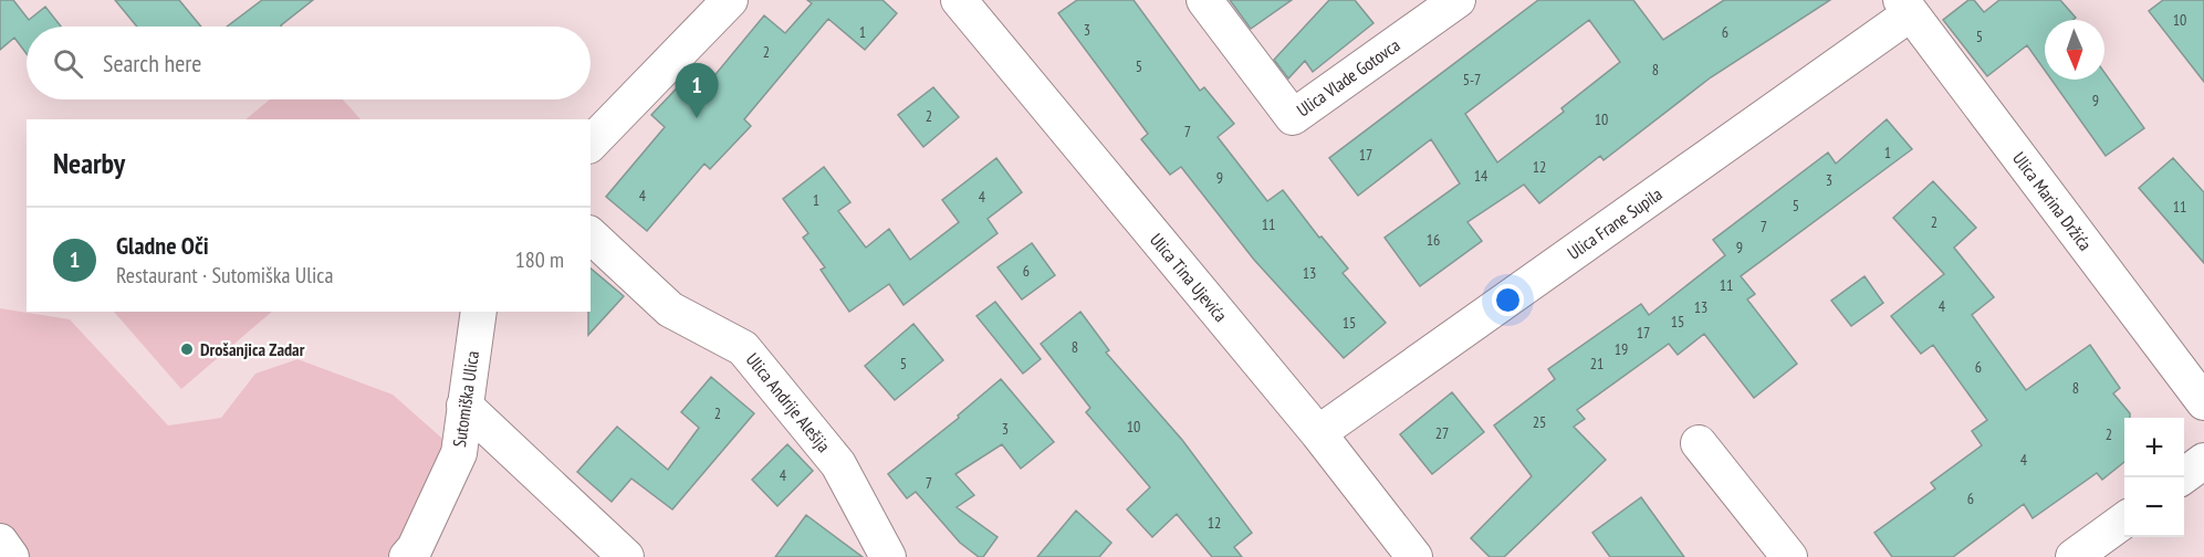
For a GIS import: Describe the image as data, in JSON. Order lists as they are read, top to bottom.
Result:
{
  "streets": {
    "street": [
      "Ulica Vlade Gotovca",
      "Ulica Marina Držića",
      "Ulica Frane Supila",
      "Ulica Tina Ujevića",
      "Sutomiška Ulica",
      "Ulica Andrije Alešija"
    ]
  },
  "crossings": [
    ["Ulica Marina Držića", "Ulica Frane Supila"],
    ["Ulica Frane Supila", "Ulica Tina Ujevića"]
  ],
  "places": ["Drošanjica Zadar"],
  "house_numbers": [
    "10",
    "3",
    "1",
    "6",
    "5",
    "2",
    "5",
    "8",
    "5-7",
    "9",
    "2",
    "10",
    "7",
    "1",
    "17",
    "12",
    "14",
    "9",
    "3",
    "4",
    "4",
    "1",
    "5",
    "11",
    "2",
    "11",
    "7",
    "16",
    "9",
    "6",
    "13",
    "11",
    "4",
    "13",
    "15",
    "15",
    "17",
    "8",
    "19",
    "5",
    "21",
    "6",
    "8",
    "2",
    "25",
    "10",
    "3",
    "27",
    "2",
    "4",
    "4",
    "7",
    "6",
    "12"
  ],
  "north": "bottom",
  "page": {
    "search": "Search here",
    "pins": "1",
    "heading": "Nearby",
    "list": [
      {
        "mark": "1",
        "name": "Gladne Oči",
        "note": "Restaurant · Sutomiška Ulica",
        "value": "180 m"
      }
    ],
    "map_buttons": ["+", "−"]
  }
}
